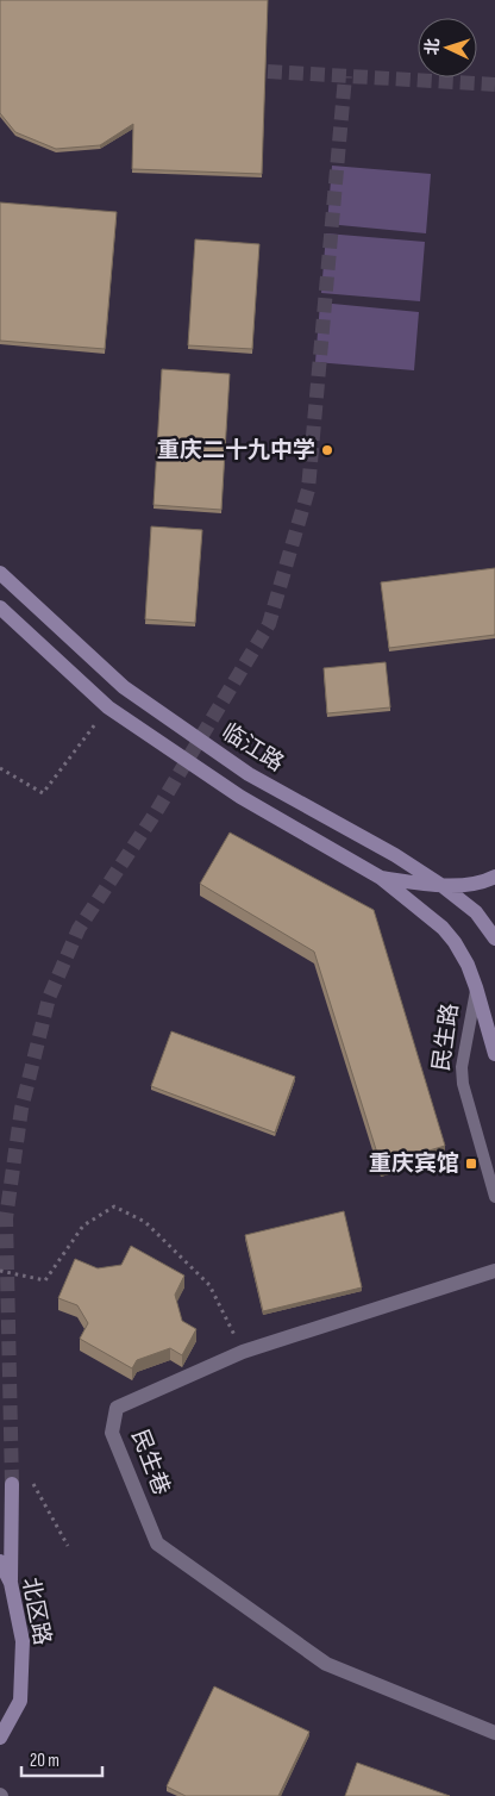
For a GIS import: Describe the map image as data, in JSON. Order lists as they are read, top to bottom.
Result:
{
  "streets": {
    "main road": ["临江路", "民生路", "北区路"],
    "street": ["民生巷"]
  },
  "crossings": [
    ["临江路", "民生路"]
  ],
  "places": {
    "other": ["重庆二十九中学"],
    "transit": ["重庆宾馆"]
  },
  "scale_bar": "20 m",
  "north": "left"
}
